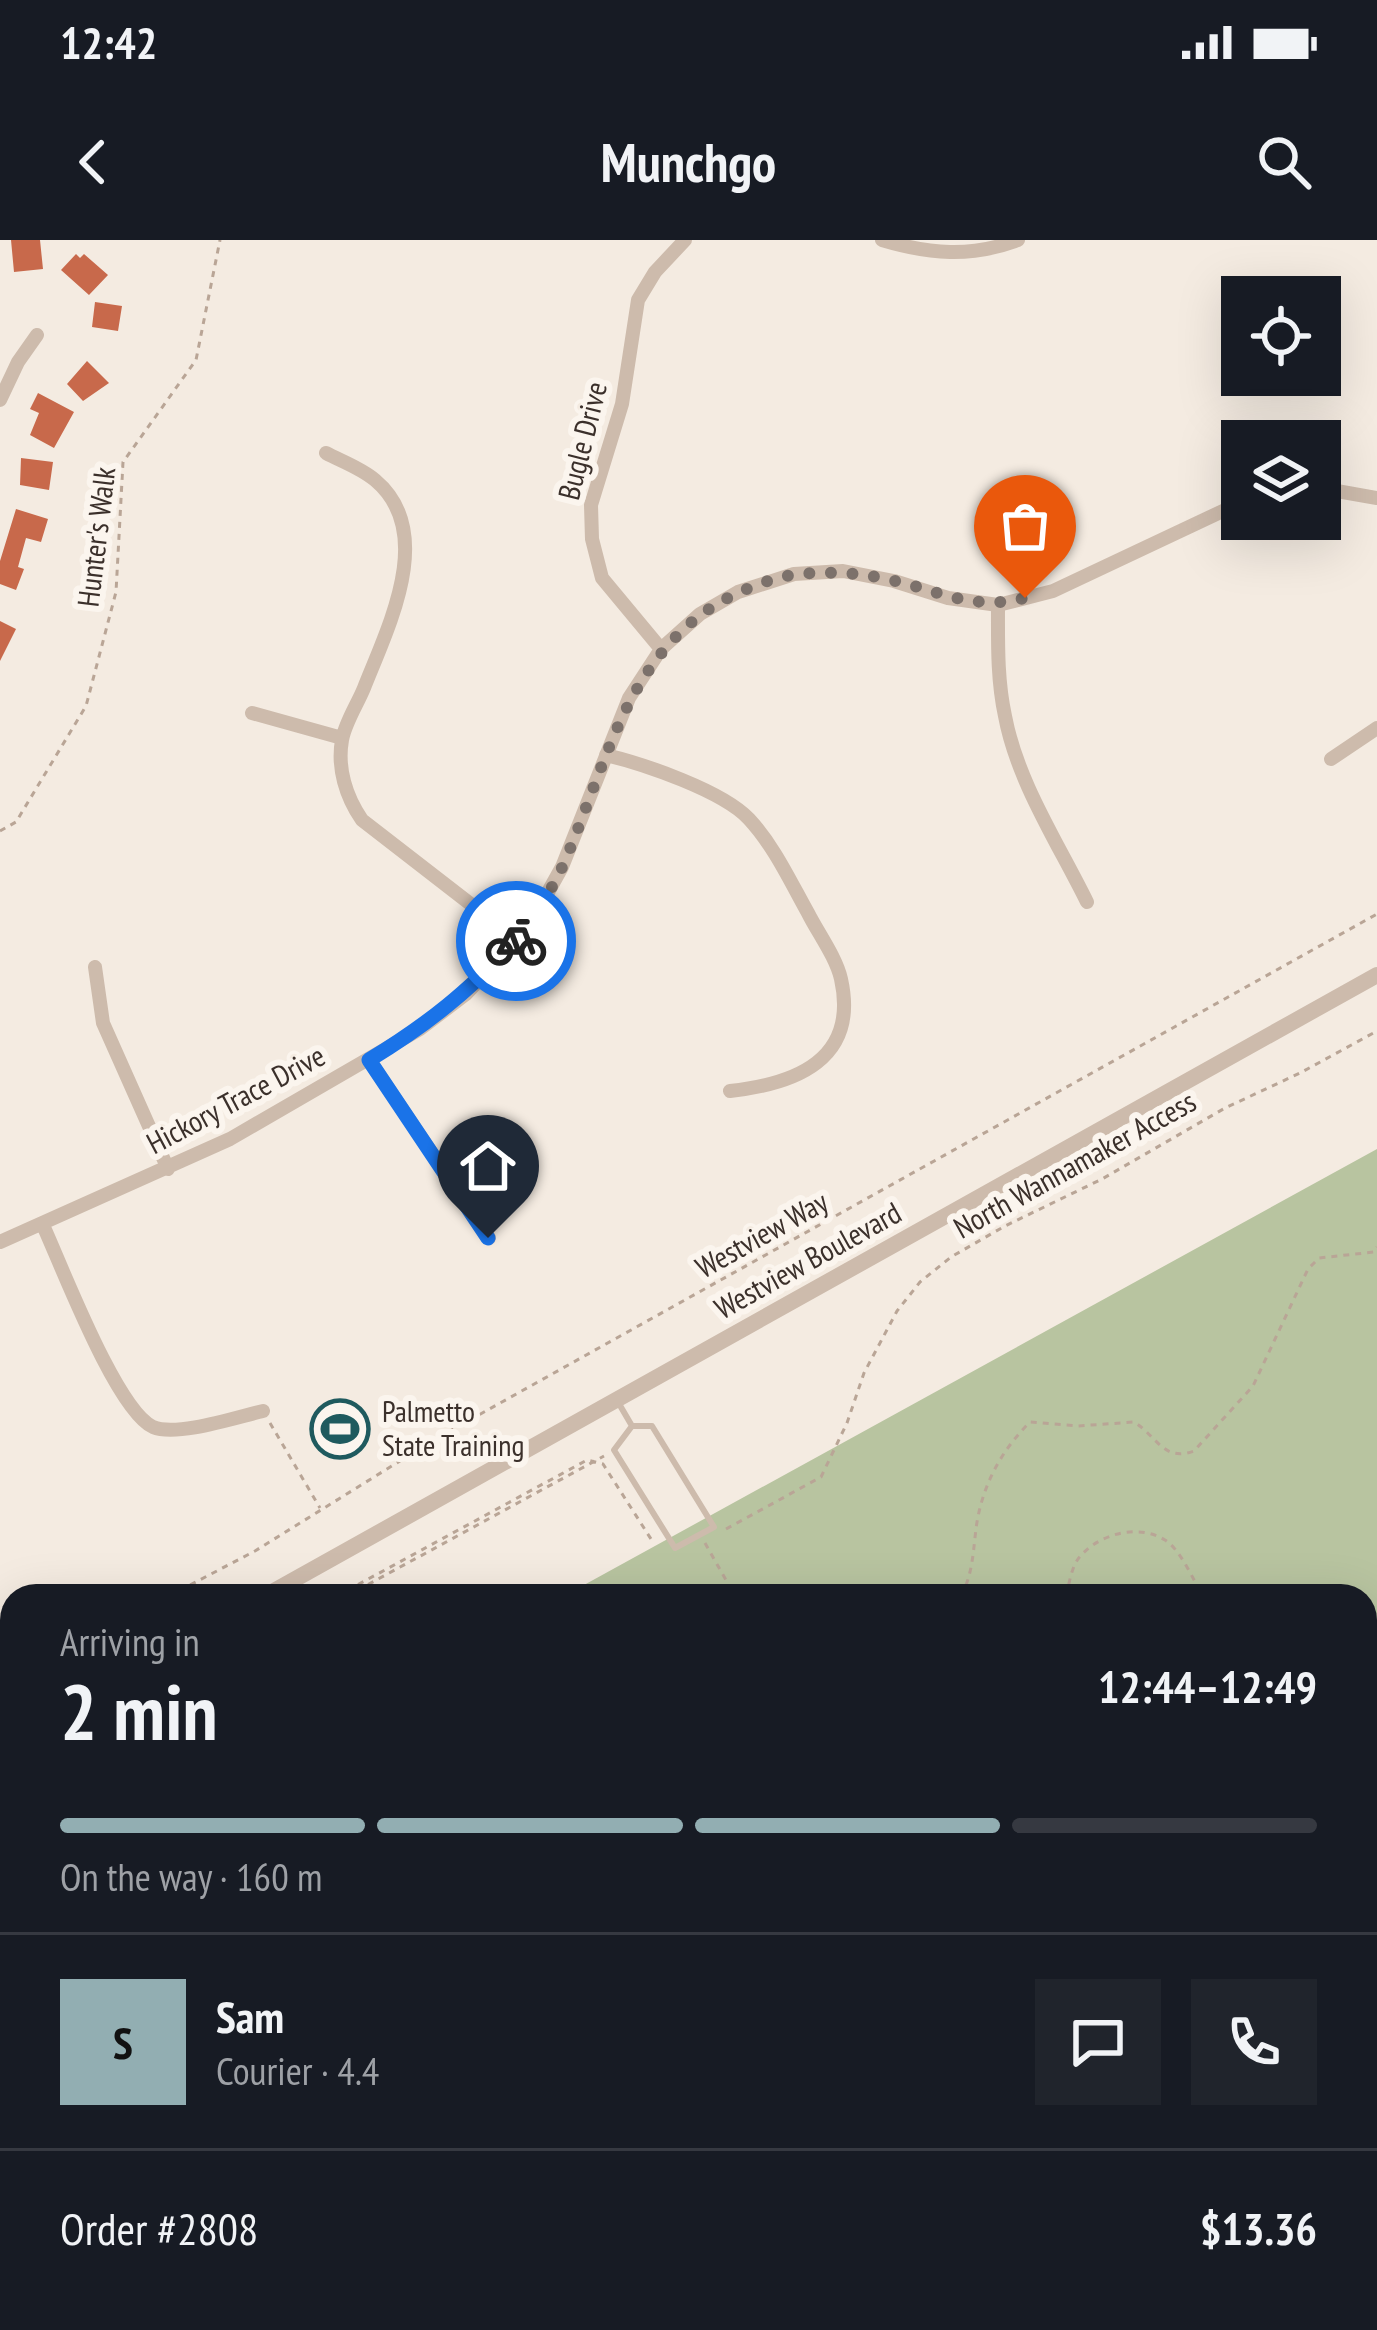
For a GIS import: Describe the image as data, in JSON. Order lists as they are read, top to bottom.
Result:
{
  "streets": {
    "street": ["Bugle Drive", "Hickory Trace Drive", "Westview Boulevard"],
    "path": ["Hunter's Walk", "North Wannamaker Access", "Westview Way"]
  },
  "crossings": [
    ["Bugle Drive", "Hickory Trace Drive"]
  ],
  "places": {
    "sports": ["Palmetto State Training"]
  },
  "page": {
    "status": "12:42",
    "header": "Munchgo",
    "heading": ["2 min", "Arriving in", "12:44–12:49"],
    "panel": [
      "Sam",
      "Courier · 4.4",
      "Order #2808",
      "$13.36"
    ],
    "bar": "On the way · 160 m",
    "round": "S"
  }
}
